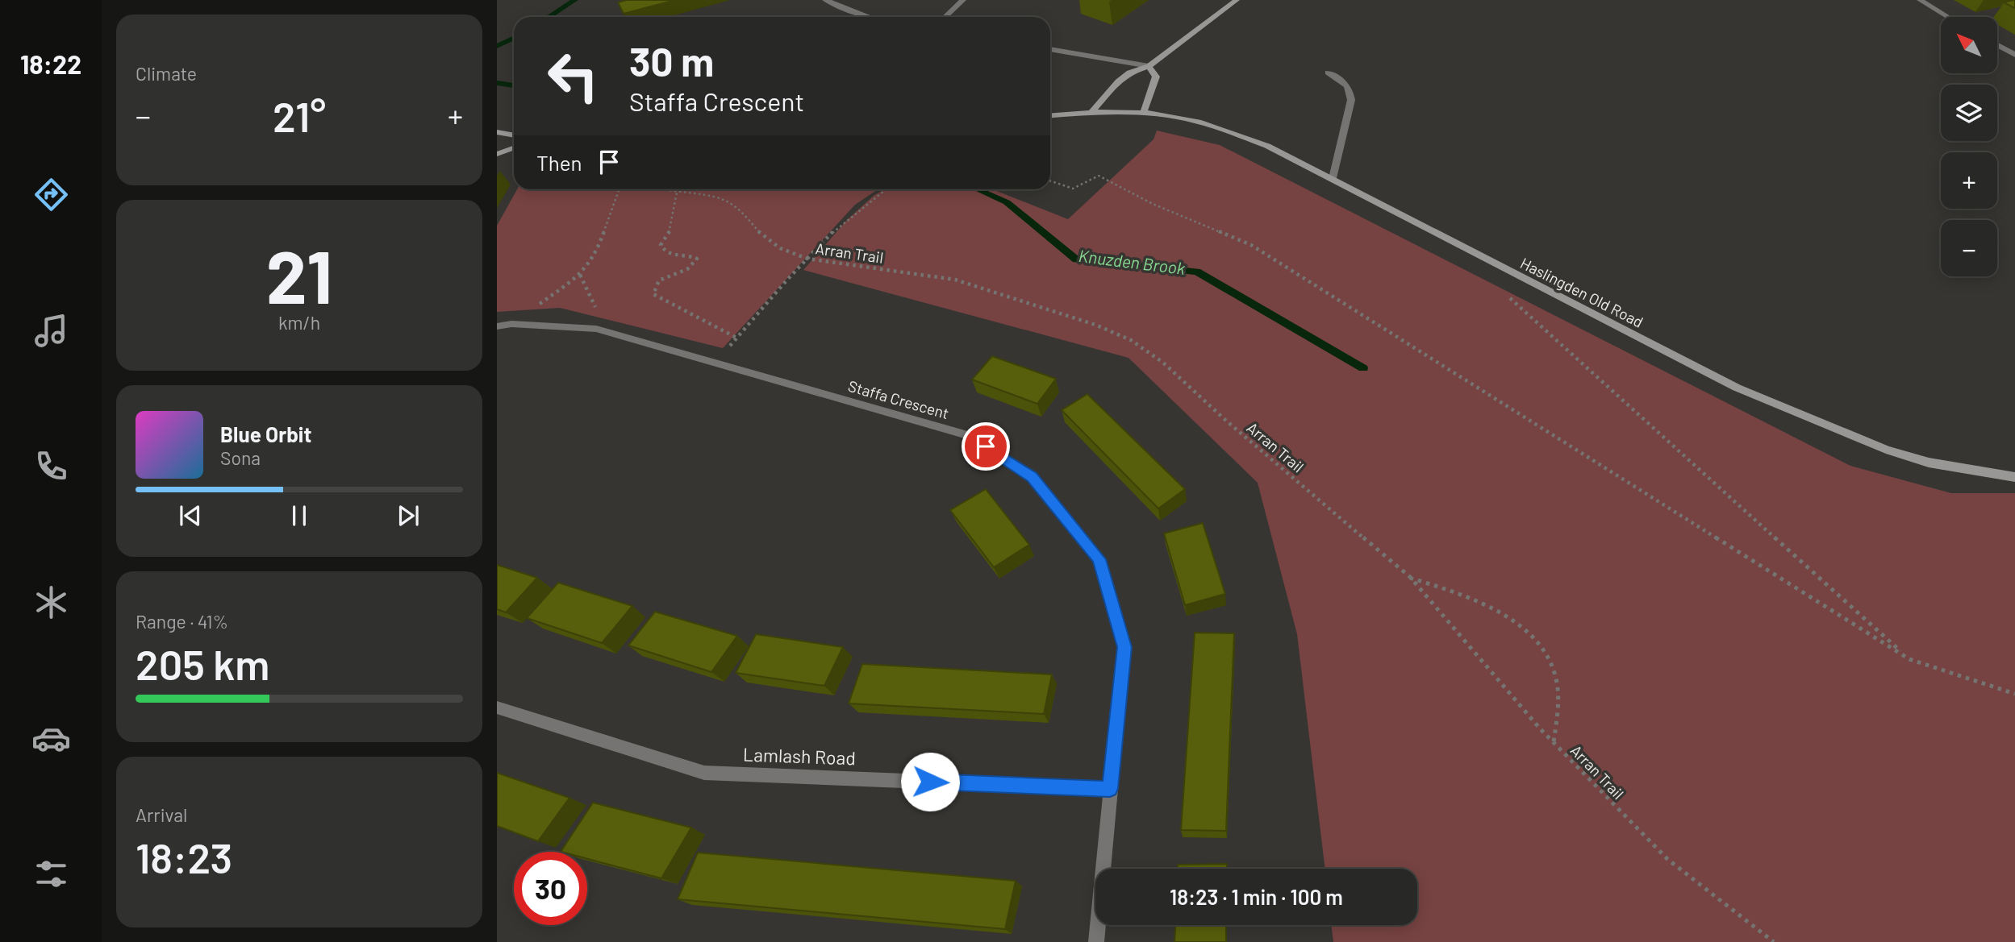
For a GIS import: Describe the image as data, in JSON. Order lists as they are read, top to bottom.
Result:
{
  "streets": {
    "main road": ["Haslingden Old Road"],
    "street": ["Staffa Crescent", "Lamlash Road"],
    "path": ["Arran Trail"]
  },
  "crossings": [
    ["Staffa Crescent", "Lamlash Road"]
  ],
  "water": ["Knuzden Brook"],
  "north": "top left",
  "page": {
    "tabs": "18:22",
    "tile": [
      "Climate",
      ["21", "km/h"],
      ["Range · 41%", "205 km"],
      ["Arrival", "18:23"]
    ],
    "map_buttons": ["+", "−"],
    "turn": ["30 m", "Staffa Crescent"],
    "heat": ["−", "21°", "+"],
    "then": "Then",
    "song": ["Blue Orbit", "Sona"],
    "limit": "30",
    "trip": "18:23 · 1 min · 100 m"
  }
}
